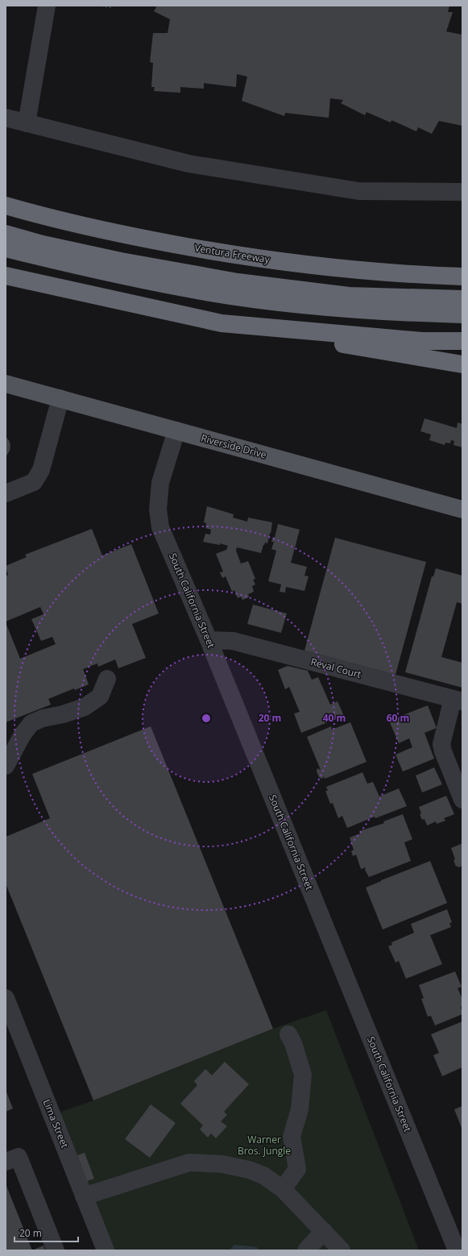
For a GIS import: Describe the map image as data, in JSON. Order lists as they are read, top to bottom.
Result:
{
  "streets": {
    "highway": ["Ventura Freeway"],
    "main road": ["Riverside Drive"],
    "street": ["South California Street", "Reval Court", "Lima Street"]
  },
  "crossings": [
    ["Riverside Drive", "South California Street"],
    ["South California Street", "Reval Court"]
  ],
  "parks": ["Warner Bros. Jungle"],
  "scale_bar": "20 m",
  "rings": ["20 m", "40 m", "60 m"]
}
